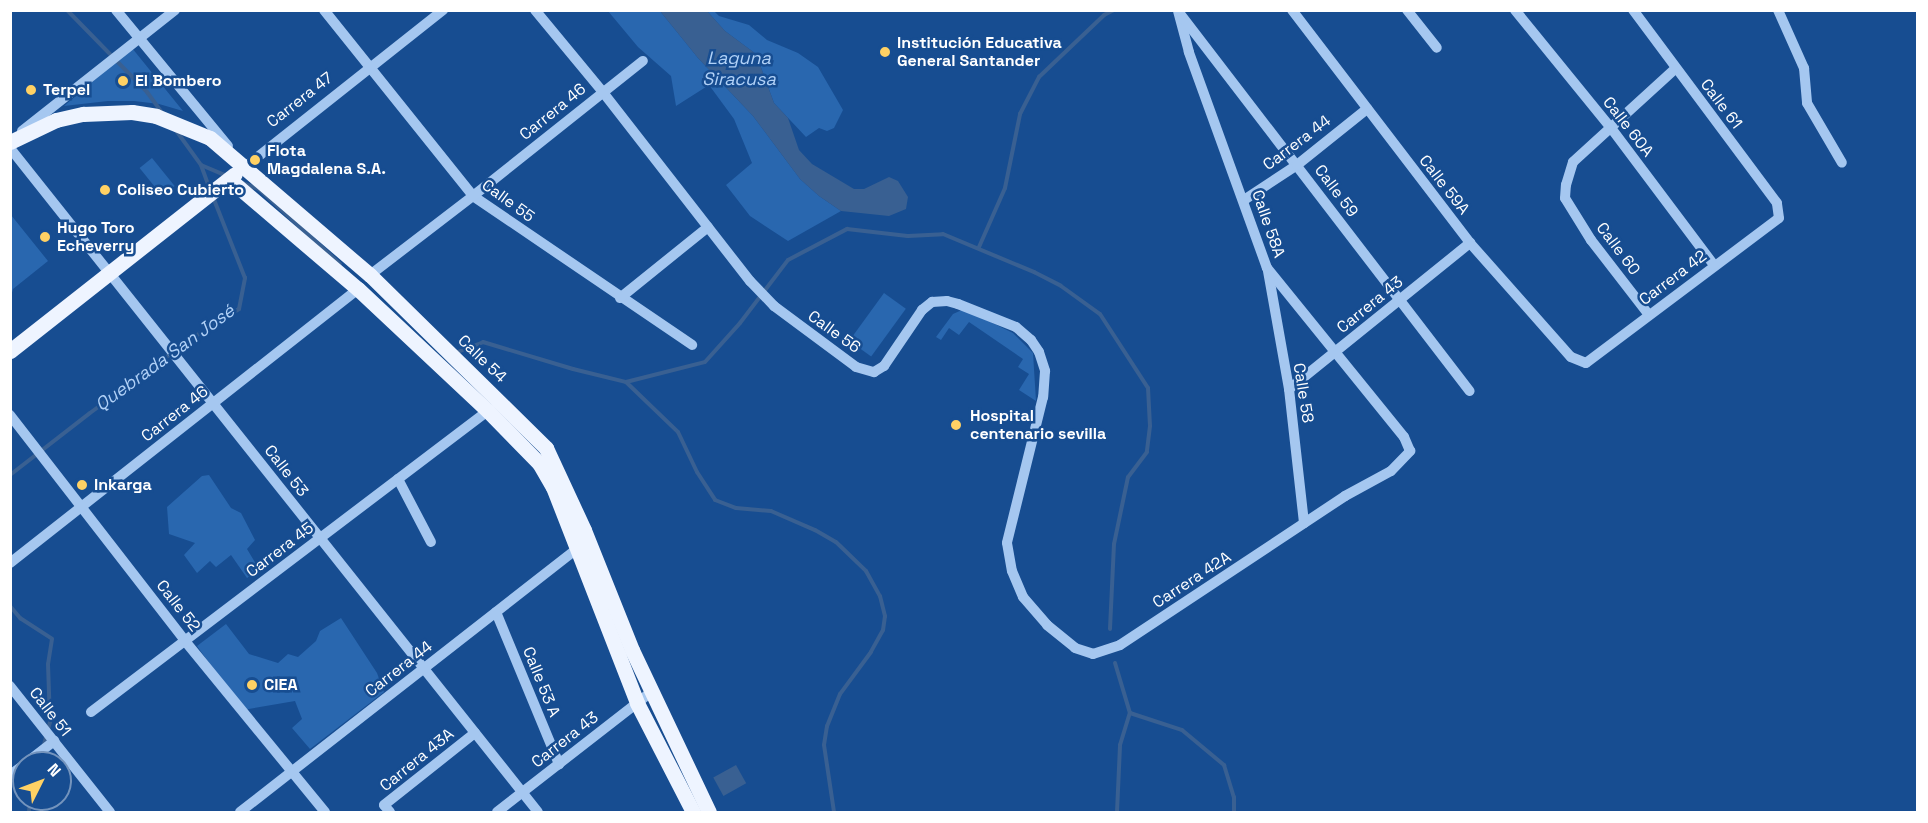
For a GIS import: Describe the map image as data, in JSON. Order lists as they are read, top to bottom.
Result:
{
  "streets": {
    "main road": ["Carrera 47", "Calle 54"],
    "street": [
      "Calle 61",
      "Carrera 46",
      "Calle 60A",
      "Carrera 44",
      "Calle 59A",
      "Calle 59",
      "Calle 55",
      "Calle 58A",
      "Calle 60",
      "Carrera 42",
      "Carrera 43",
      "Calle 56",
      "Calle 58",
      "Calle 53",
      "Carrera 45",
      "Carrera 42A",
      "Calle 52",
      "Calle 53 A",
      "Calle 51",
      "Carrera 43A"
    ]
  },
  "crossings": [
    ["Carrera 47", "Calle 55"],
    ["Carrera 47", "Calle 54"],
    ["Carrera 47", "Calle 53"],
    ["Calle 61", "Carrera 42"],
    ["Carrera 46", "Calle 55"],
    ["Carrera 46", "Calle 56"],
    ["Carrera 46", "Calle 54"],
    ["Carrera 46", "Calle 53"],
    ["Carrera 46", "Calle 52"],
    ["Calle 60A", "Calle 60"],
    ["Calle 60A", "Carrera 42"],
    ["Carrera 44", "Calle 59A"],
    ["Carrera 44", "Calle 59"],
    ["Carrera 44", "Calle 58A"],
    ["Carrera 44", "Calle 54"],
    ["Carrera 44", "Calle 53"],
    ["Carrera 44", "Calle 52"],
    ["Carrera 44", "Calle 53 A"],
    ["Calle 59A", "Carrera 42"],
    ["Calle 59A", "Carrera 43"],
    ["Calle 59", "Calle 58A"],
    ["Calle 59", "Carrera 43"],
    ["Calle 58A", "Carrera 43"],
    ["Calle 58A", "Calle 58"],
    ["Calle 58A", "Carrera 42A"],
    ["Calle 60", "Carrera 42"],
    ["Carrera 43", "Calle 54"],
    ["Carrera 43", "Calle 58"],
    ["Carrera 43", "Calle 53"],
    ["Carrera 43", "Calle 53 A"],
    ["Calle 56", "Carrera 42A"],
    ["Calle 54", "Carrera 45"],
    ["Calle 58", "Carrera 42A"],
    ["Calle 53", "Carrera 45"],
    ["Calle 53", "Carrera 43A"],
    ["Carrera 45", "Calle 52"]
  ],
  "water": ["Laguna Siracusa", "Quebrada San José"],
  "places": [
    "Institución Educativa General Santander",
    "El Bombero",
    "Terpel",
    "Flota Magdalena S.A.",
    "Coliseo Cubierto",
    "Hugo Toro Echeverry",
    "Hospital centenario sevilla",
    "Inkarga",
    "CIEA"
  ],
  "north": "top right"
}
